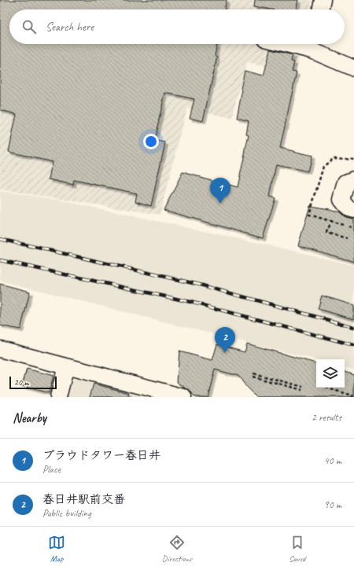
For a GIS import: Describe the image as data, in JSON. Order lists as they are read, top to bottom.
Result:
{
  "scale_bar": "20 m",
  "page": {
    "search": "Search here",
    "pins": ["1", "2"],
    "scale": "20 m",
    "heading": ["Nearby", "2 results"],
    "list": [
      {
        "mark": "1",
        "name": "プラウドタワー春日井",
        "note": "Place",
        "value": "40 m"
      },
      {
        "mark": "2",
        "name": "春日井駅前交番",
        "note": "Public building",
        "value": "90 m"
      }
    ],
    "nav": ["Map", "Directions", "Saved"]
  }
}
